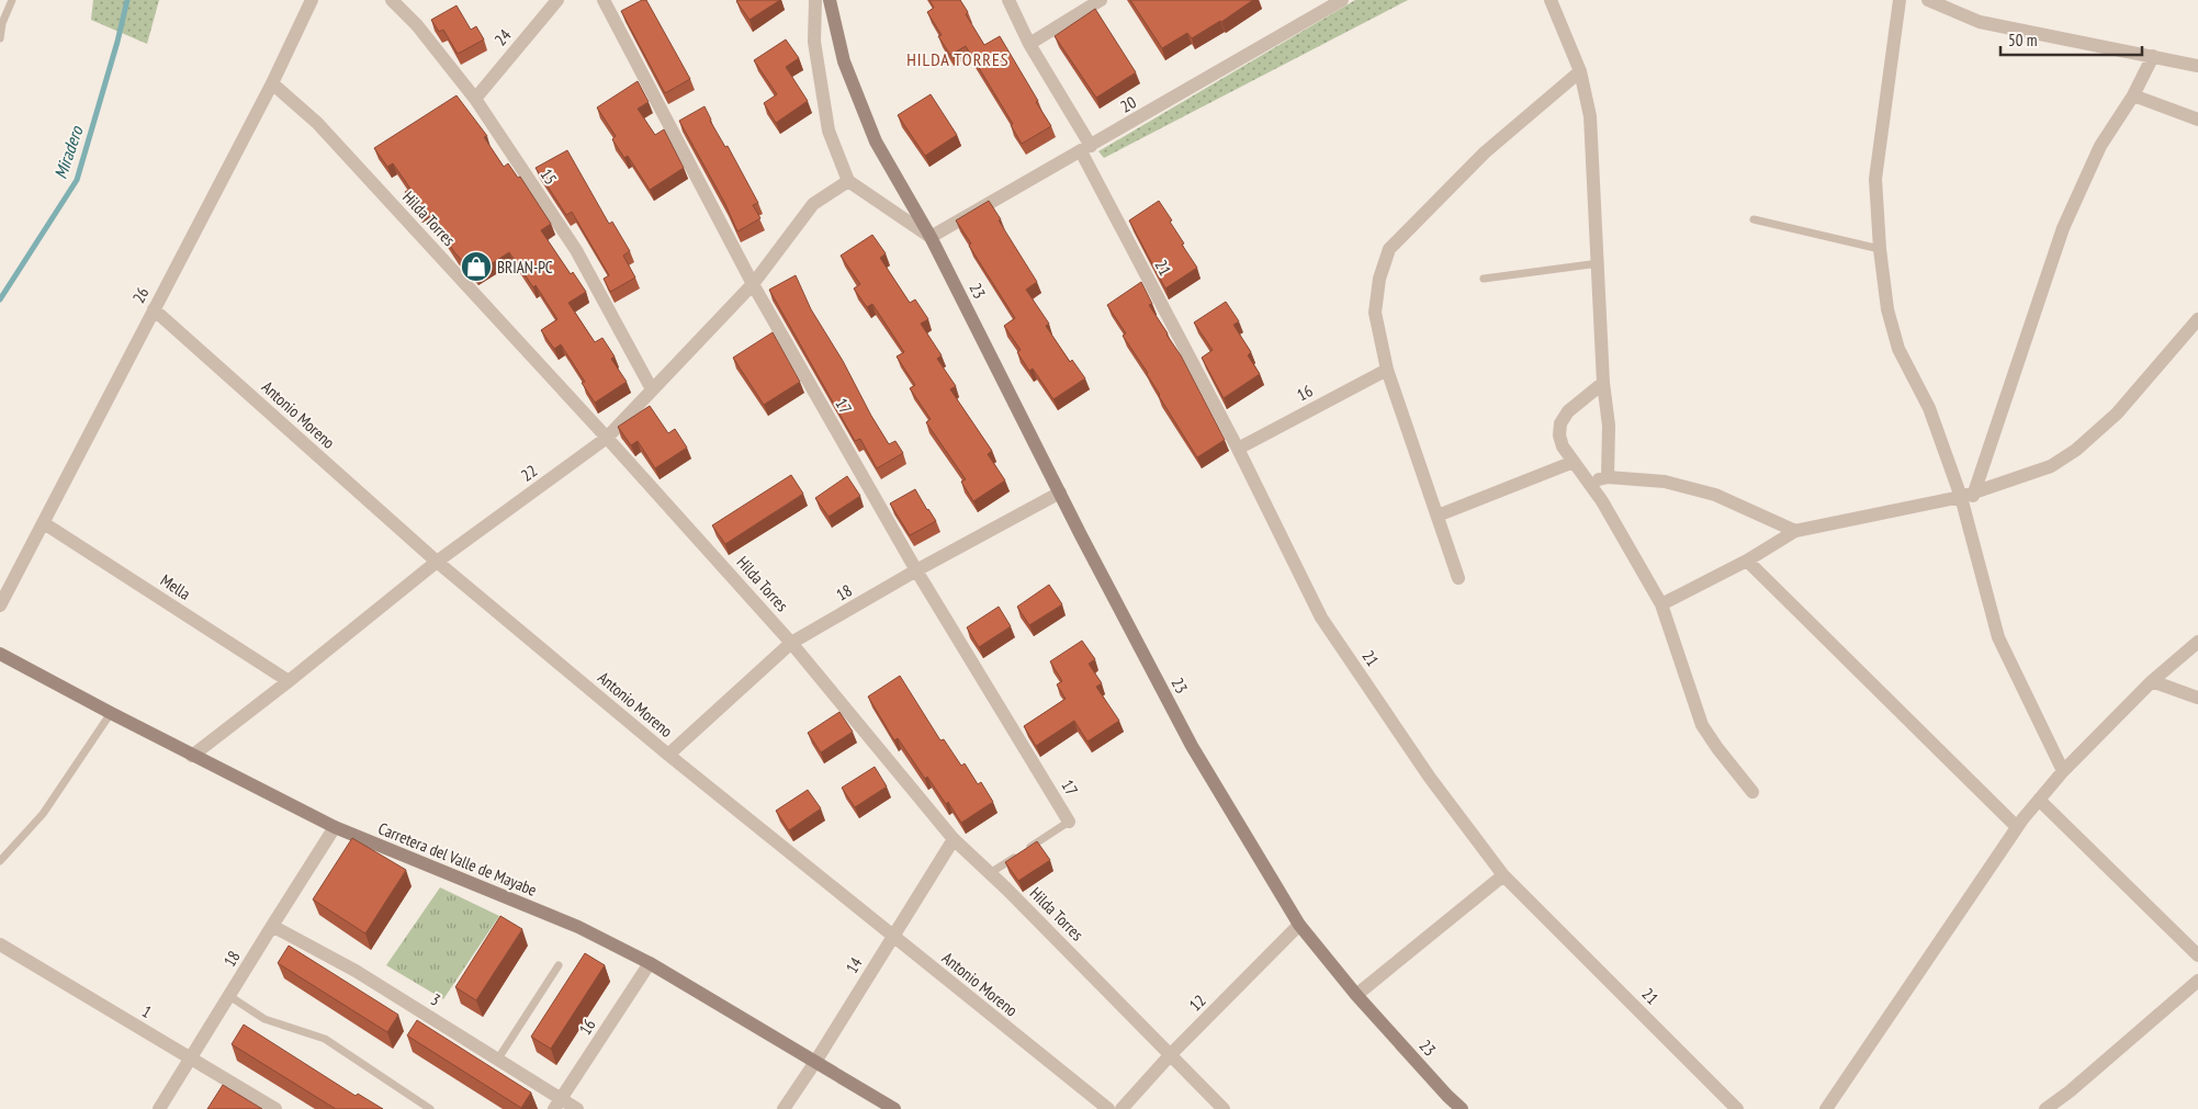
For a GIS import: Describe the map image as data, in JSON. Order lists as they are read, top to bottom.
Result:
{
  "streets": {
    "street": [
      "24",
      "20",
      "15",
      "Hilda Torres",
      "21",
      "23",
      "26",
      "16",
      "17",
      "Antonio Moreno",
      "22",
      "Mella",
      "18",
      "Carretera del Valle de Mayabe",
      "14",
      "3",
      "12",
      "1"
    ]
  },
  "crossings": [
    ["24", "15"],
    ["20", "21"],
    ["20", "23"],
    ["15", "22"],
    ["Hilda Torres", "26"],
    ["Hilda Torres", "22"],
    ["Hilda Torres", "18"],
    ["Hilda Torres", "14"],
    ["Hilda Torres", "12"],
    ["21", "16"],
    ["23", "22"],
    ["23", "18"],
    ["23", "12"],
    ["26", "Antonio Moreno"],
    ["26", "Mella"],
    ["16", "Carretera del Valle de Mayabe"],
    ["16", "3"],
    ["17", "22"],
    ["17", "18"],
    ["Antonio Moreno", "22"],
    ["Antonio Moreno", "18"],
    ["Antonio Moreno", "14"],
    ["22", "Mella"],
    ["22", "Carretera del Valle de Mayabe"],
    ["18", "Carretera del Valle de Mayabe"],
    ["18", "3"],
    ["18", "1"],
    ["Carretera del Valle de Mayabe", "14"]
  ],
  "districts": ["HILDA TORRES"],
  "water": ["Miradero"],
  "places": {
    "shop": ["BRIAN-PC"]
  },
  "scale_bar": "50 m"
}
